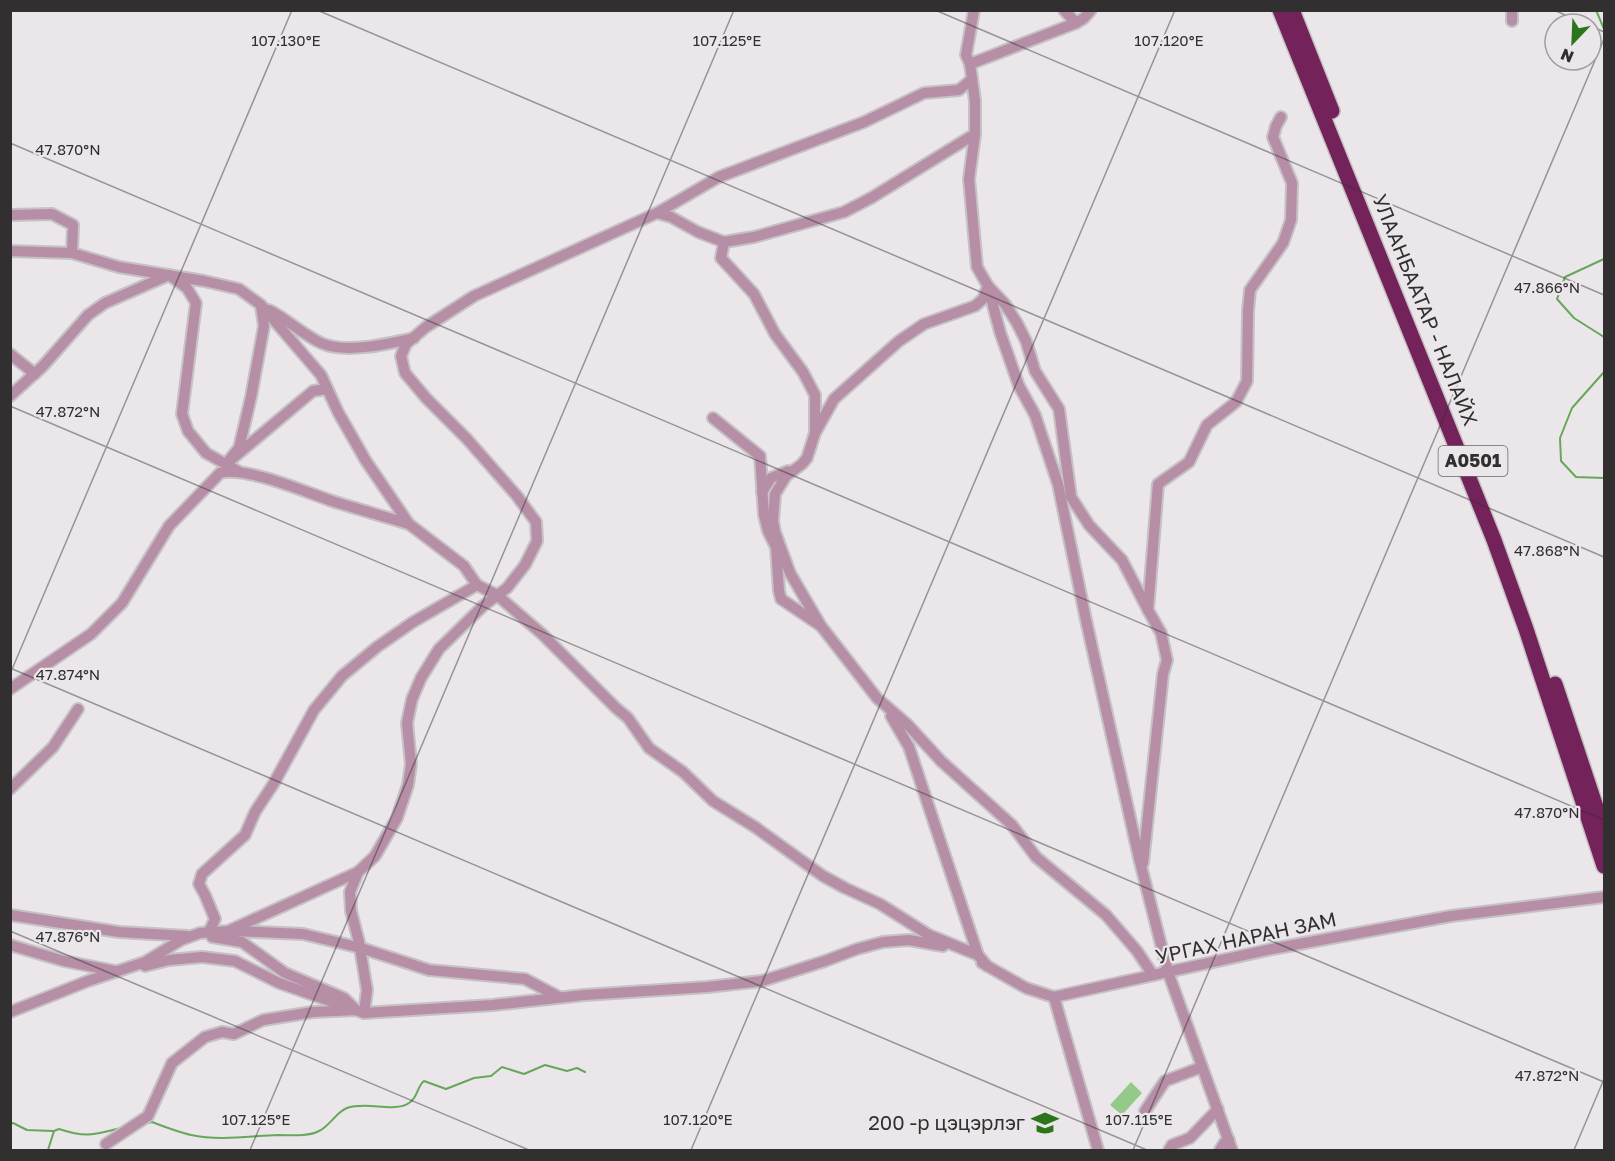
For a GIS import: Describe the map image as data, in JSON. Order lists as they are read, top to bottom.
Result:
{
  "streets": {
    "highway": ["УЛААНБААТАР - НАЛАЙХ", "A0501"],
    "street": ["УРГАХ НАРАН ЗАМ"]
  },
  "places": {
    "school or university": ["200 -р цэцэрлэг"]
  },
  "north": "bottom left",
  "coordinates": [
    "107.125°E",
    "107.120°E",
    "107.130°E",
    "47.870°N",
    "47.866°N",
    "47.872°N",
    "47.868°N",
    "47.874°N",
    "47.876°N",
    "107.115°E"
  ]
}
